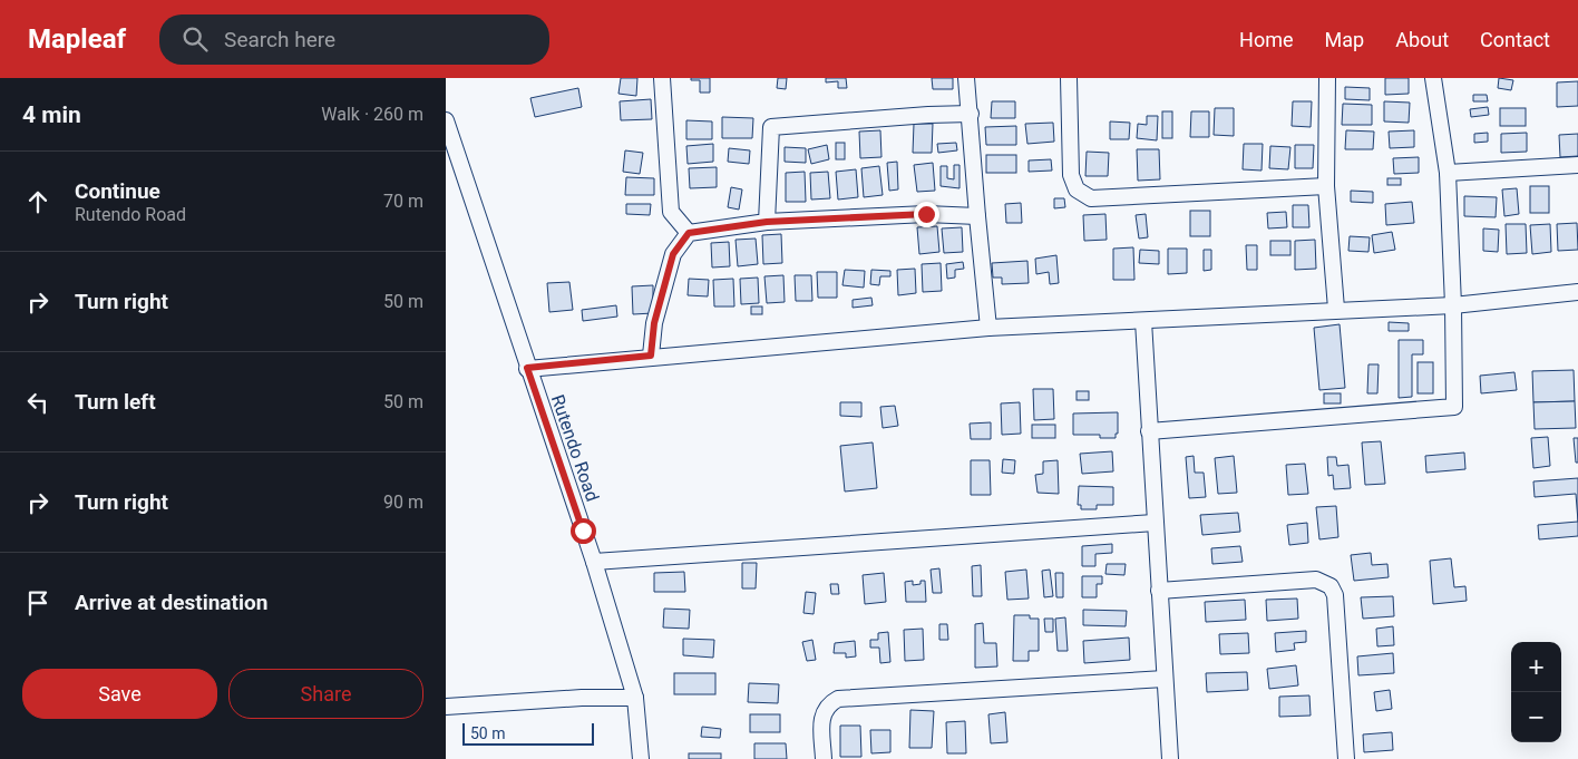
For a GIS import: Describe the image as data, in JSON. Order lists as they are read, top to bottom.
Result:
{
  "streets": {
    "street": ["Rutendo Road"]
  },
  "scale_bar": "50 m",
  "page": {
    "header": "Mapleaf",
    "search": "Search here",
    "nav": [
      "Home",
      "Map",
      "About",
      "Contact"
    ],
    "heading": ["4 min", "Walk · 260 m"],
    "list": [
      ["Continue", "Rutendo Road", "70 m"],
      ["Turn right", "50 m"],
      ["Turn left", "50 m"],
      ["Turn right", "90 m"],
      "Arrive at destination"
    ],
    "map_buttons": ["+", "−"],
    "buttons": ["Save", "Share"],
    "scale": "50 m"
  }
}
